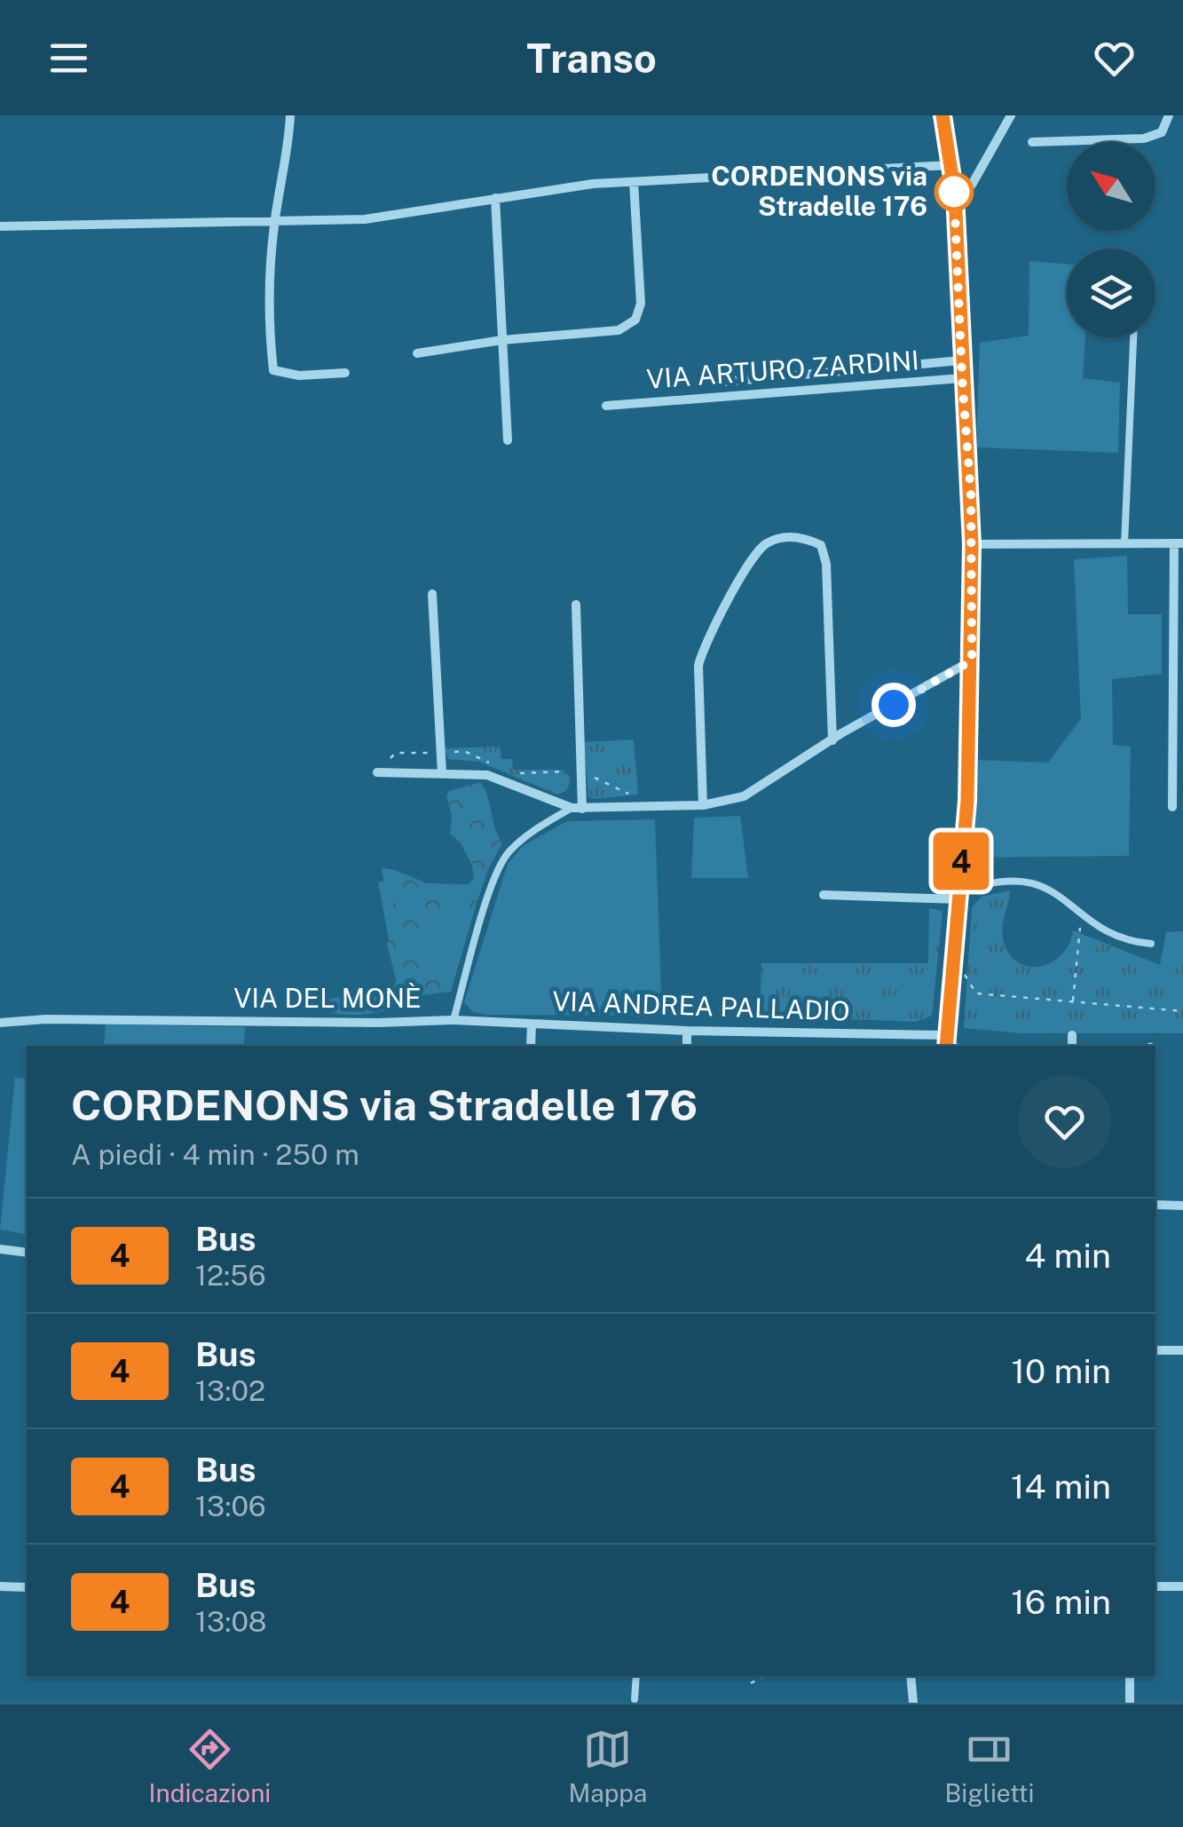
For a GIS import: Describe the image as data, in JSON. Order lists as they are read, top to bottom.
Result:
{
  "streets": {
    "street": ["VIA ARTURO ZARDINI", "VIA DEL MONÈ", "VIA ANDREA PALLADIO"]
  },
  "crossings": [
    ["VIA DEL MONÈ", "VIA ANDREA PALLADIO"]
  ],
  "places": ["CORDENONS via Stradelle 176"],
  "lines": ["bus line 4"],
  "north": "top left",
  "page": {
    "header": "Transo",
    "on_map": "4",
    "heading": ["CORDENONS via Stradelle 176", "A piedi · 4 min · 250 m"],
    "list": [
      {
        "mark": "4",
        "name": "Bus",
        "note": "12:56",
        "value": "4 min"
      },
      {
        "mark": "4",
        "name": "Bus",
        "note": "13:02",
        "value": "10 min"
      },
      {
        "mark": "4",
        "name": "Bus",
        "note": "13:06",
        "value": "14 min"
      },
      {
        "mark": "4",
        "name": "Bus",
        "note": "13:08",
        "value": "16 min"
      }
    ],
    "tabs": ["Indicazioni", "Mappa", "Biglietti"]
  }
}
